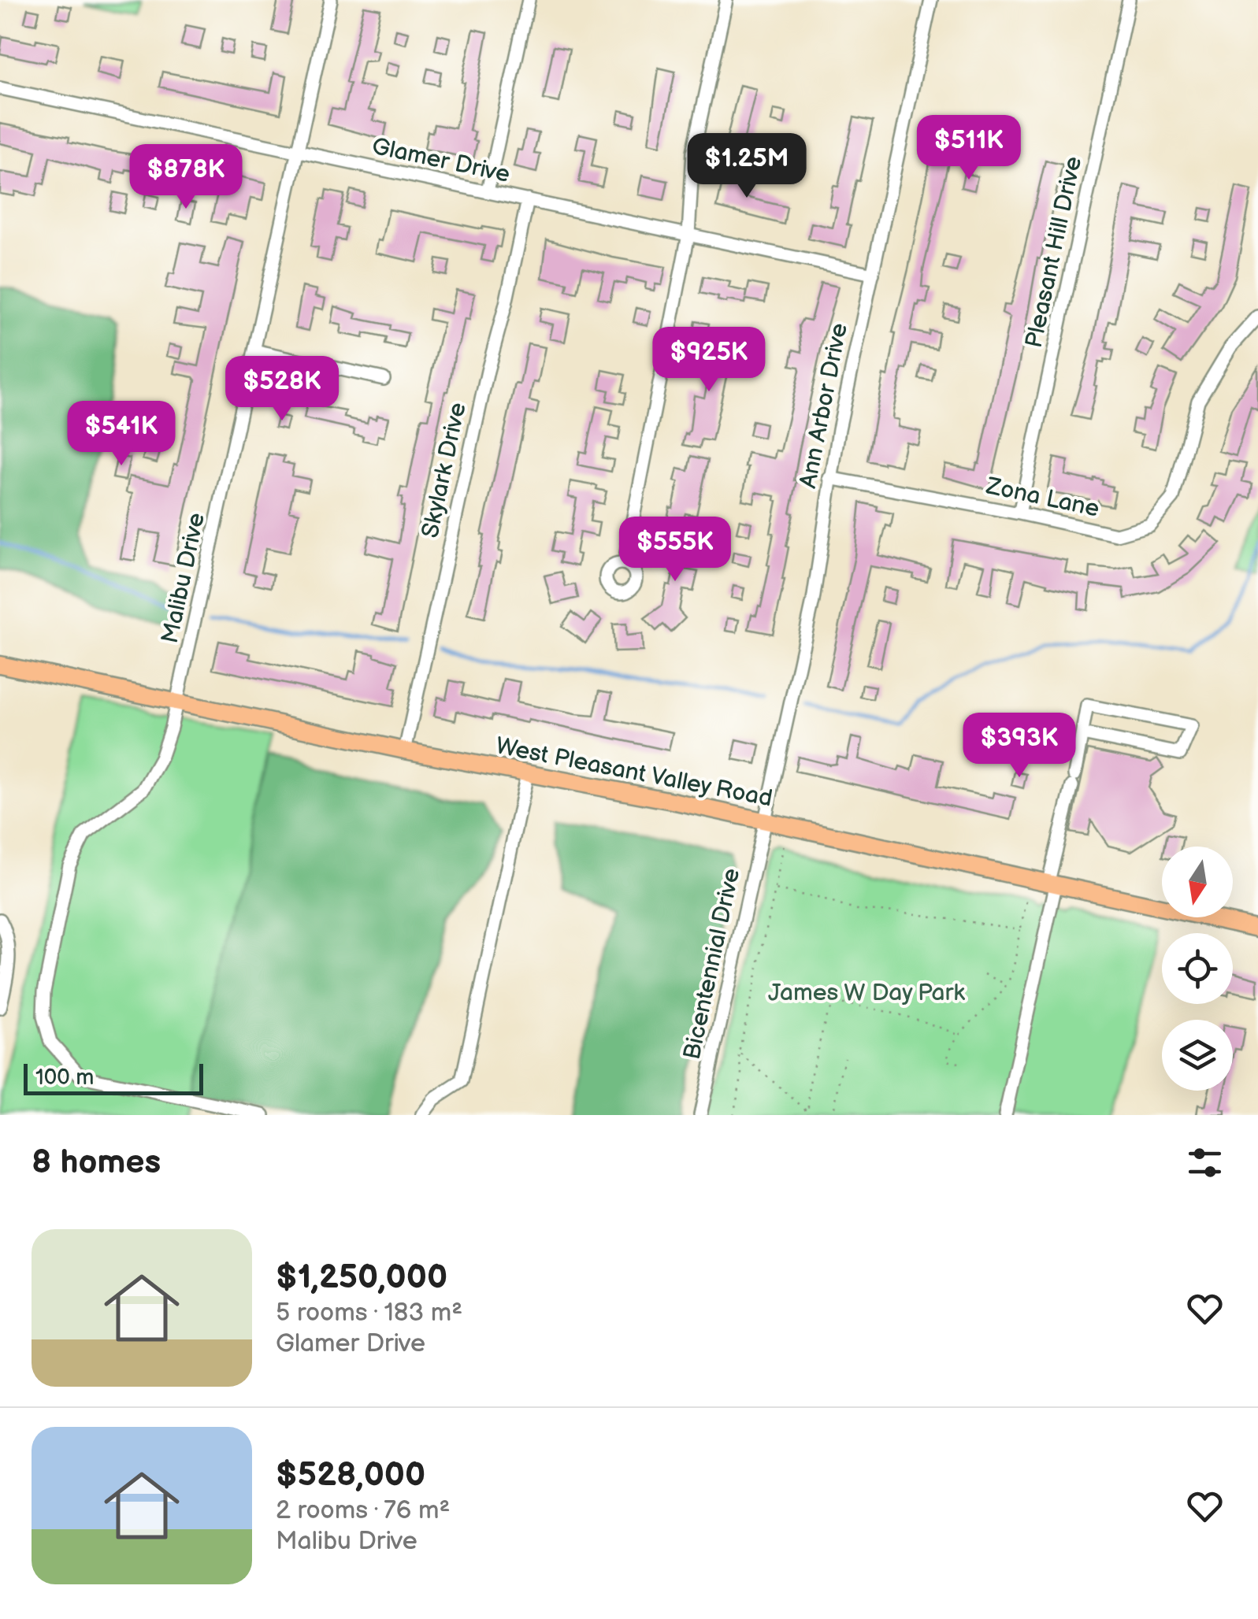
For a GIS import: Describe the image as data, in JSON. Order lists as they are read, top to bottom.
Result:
{
  "streets": {
    "main road": ["West Pleasant Valley Road"],
    "street": [
      "Glamer Drive",
      "Pleasant Hill Drive",
      "Ann Arbor Drive",
      "Skylark Drive",
      "Zona Lane",
      "Malibu Drive",
      "Bicentennial Drive"
    ]
  },
  "crossings": [
    ["Glamer Drive", "Ann Arbor Drive"],
    ["Glamer Drive", "Skylark Drive"],
    ["Glamer Drive", "Malibu Drive"],
    ["Pleasant Hill Drive", "Zona Lane"],
    ["Ann Arbor Drive", "Zona Lane"],
    ["Ann Arbor Drive", "West Pleasant Valley Road"],
    ["Ann Arbor Drive", "Bicentennial Drive"],
    ["Skylark Drive", "West Pleasant Valley Road"],
    ["Malibu Drive", "West Pleasant Valley Road"],
    ["West Pleasant Valley Road", "Bicentennial Drive"]
  ],
  "parks": ["James W Day Park"],
  "scale_bar": "100 m",
  "north": "bottom",
  "page": {
    "price": [
      "$511K",
      "$1.25M",
      "$878K",
      "$925K",
      "$528K",
      "$541K",
      "$555K",
      "$393K"
    ],
    "scale": "100 m",
    "heading": "8 homes",
    "list": [
      {
        "name": "$1,250,000",
        "note": "5 rooms · 183 m² · Glamer Drive"
      },
      {
        "name": "$528,000",
        "note": "2 rooms · 76 m² · Malibu Drive"
      }
    ]
  }
}
